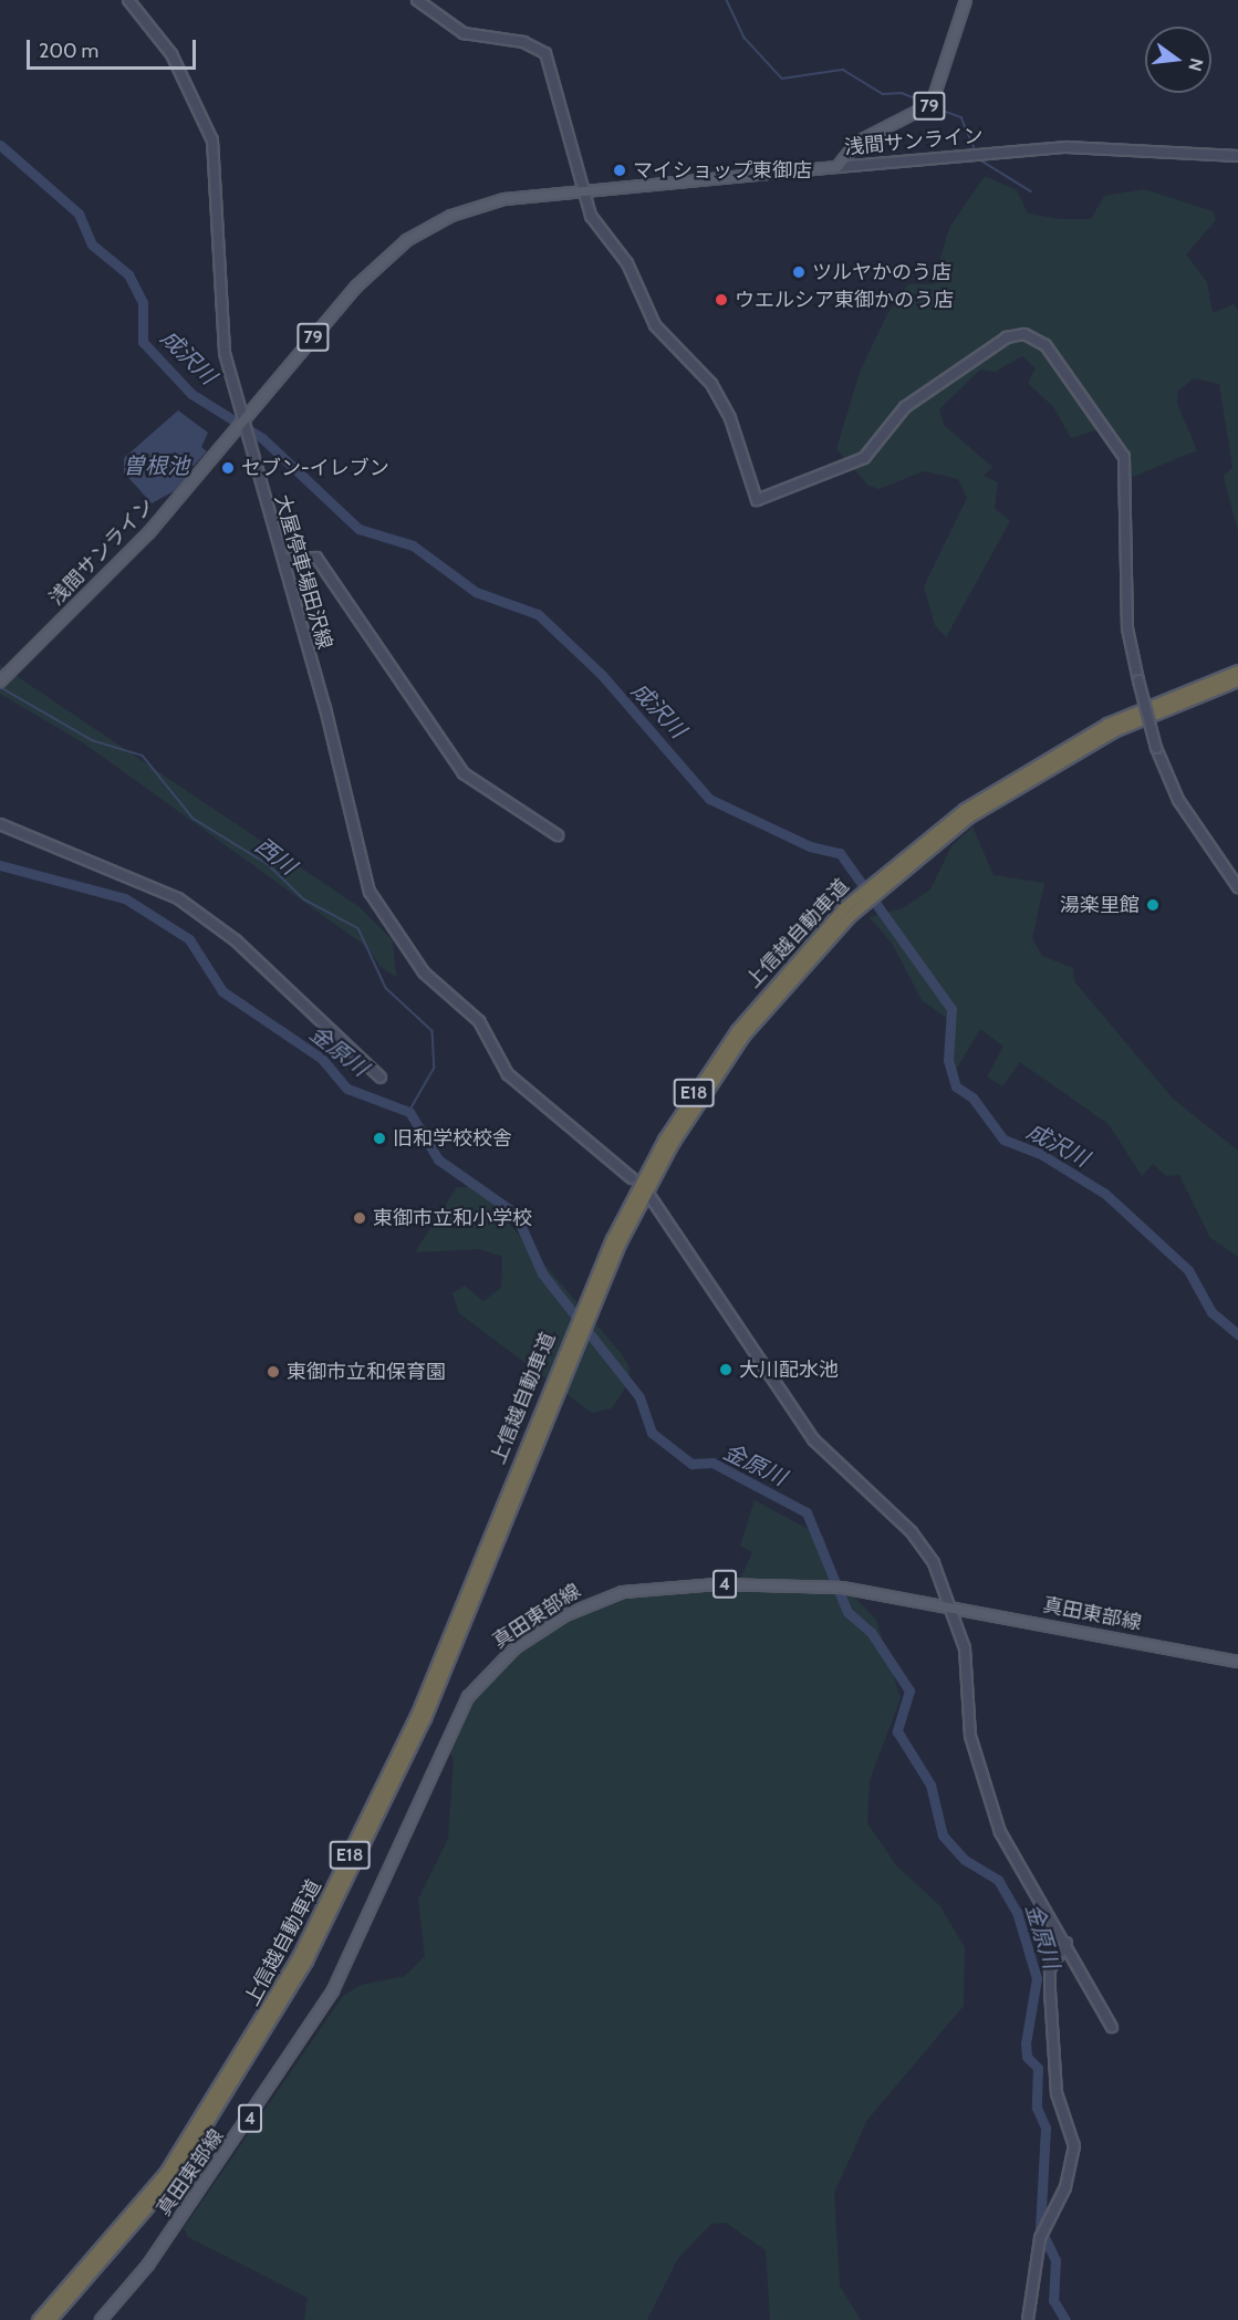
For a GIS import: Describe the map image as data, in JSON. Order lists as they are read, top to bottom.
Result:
{
  "streets": {
    "highway": ["上信越自動車道", "E18"],
    "main road": [
      "79",
      "浅間サンライン",
      "4",
      "真田東部線"
    ],
    "street": ["大屋停車場田沢線"]
  },
  "crossings": [
    ["79", "浅間サンライン"],
    ["浅間サンライン", "大屋停車場田沢線"]
  ],
  "water": [
    "成沢川",
    "曽根池",
    "西川",
    "金原川"
  ],
  "places": [
    "マイショップ東御店",
    "ツルヤかのう店",
    "ウエルシア東御かのう店",
    "セブン-イレブン",
    "湯楽里館",
    "旧和学校校舎",
    "東御市立和小学校",
    "大川配水池",
    "東御市立和保育園"
  ],
  "scale_bar": "200 m",
  "north": "right"
}
